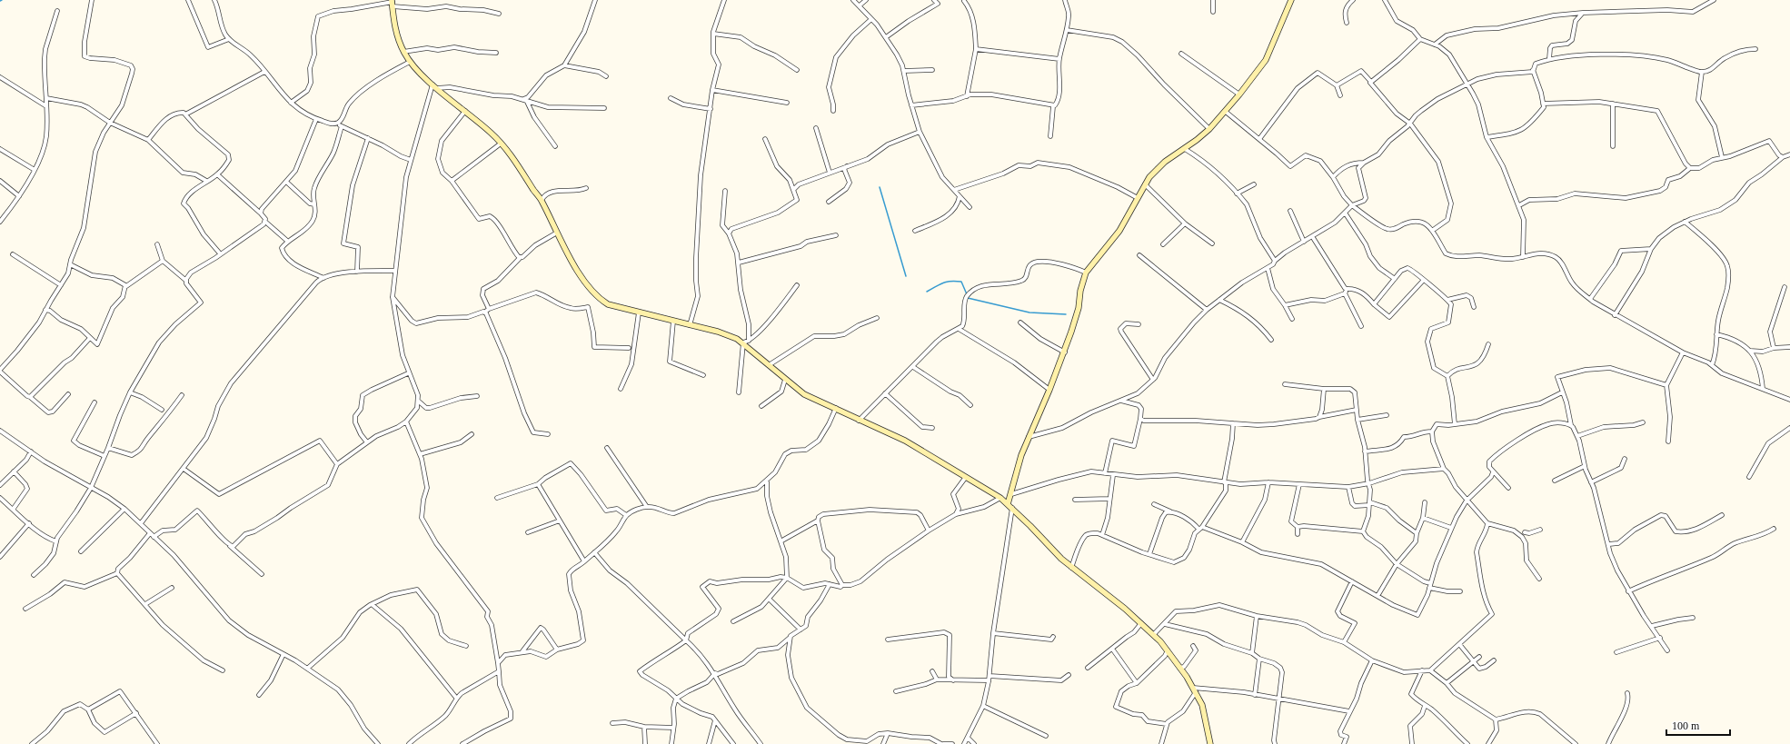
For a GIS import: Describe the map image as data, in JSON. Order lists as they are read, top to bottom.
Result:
{
  "scale_bar": "100 m"
}
